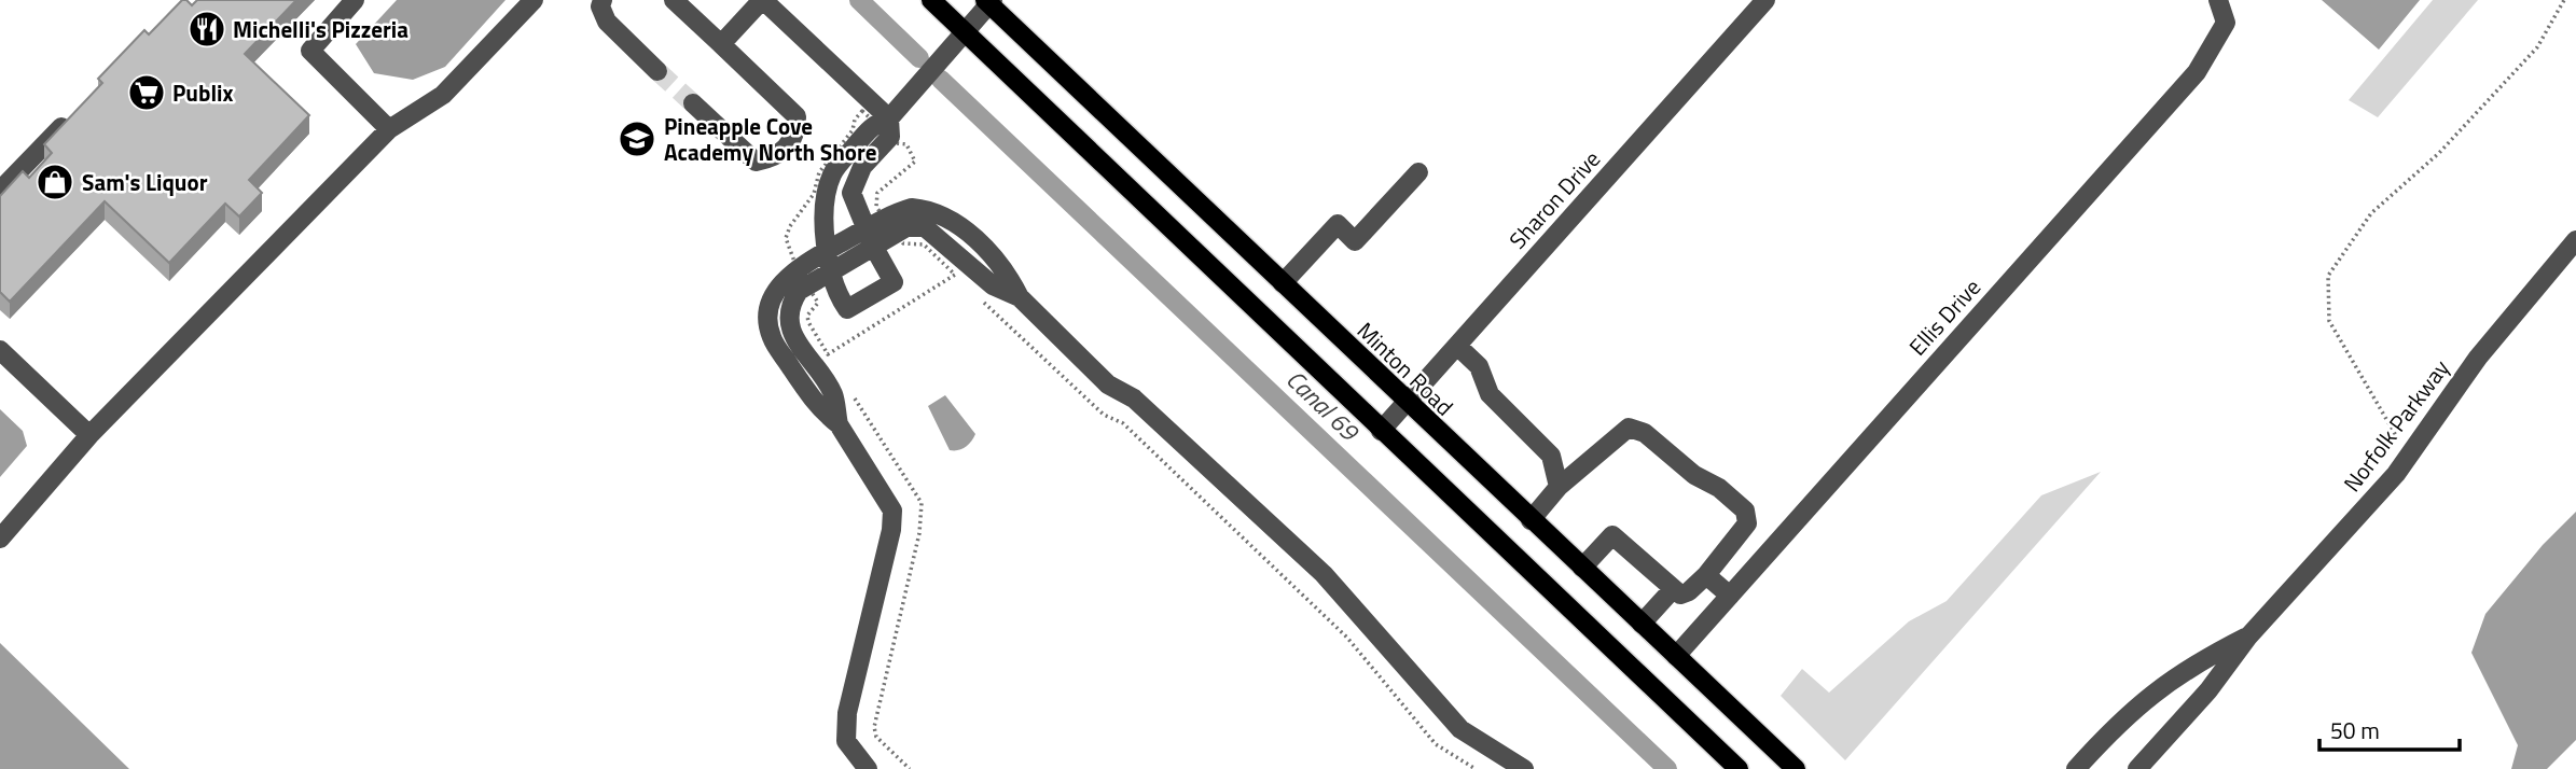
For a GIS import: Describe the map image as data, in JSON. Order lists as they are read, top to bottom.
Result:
{
  "streets": {
    "main road": ["Minton Road"],
    "street": ["Sharon Drive", "Ellis Drive", "Norfolk Parkway"]
  },
  "crossings": [
    ["Sharon Drive", "Minton Road"],
    ["Ellis Drive", "Minton Road"]
  ],
  "water": ["Canal 69"],
  "places": {
    "restaurant": ["Michelli's Pizzeria"],
    "supermarket": ["Publix"],
    "school or university": ["Pineapple Cove Academy North Shore"],
    "shop": ["Sam's Liquor"]
  },
  "scale_bar": "50 m"
}
